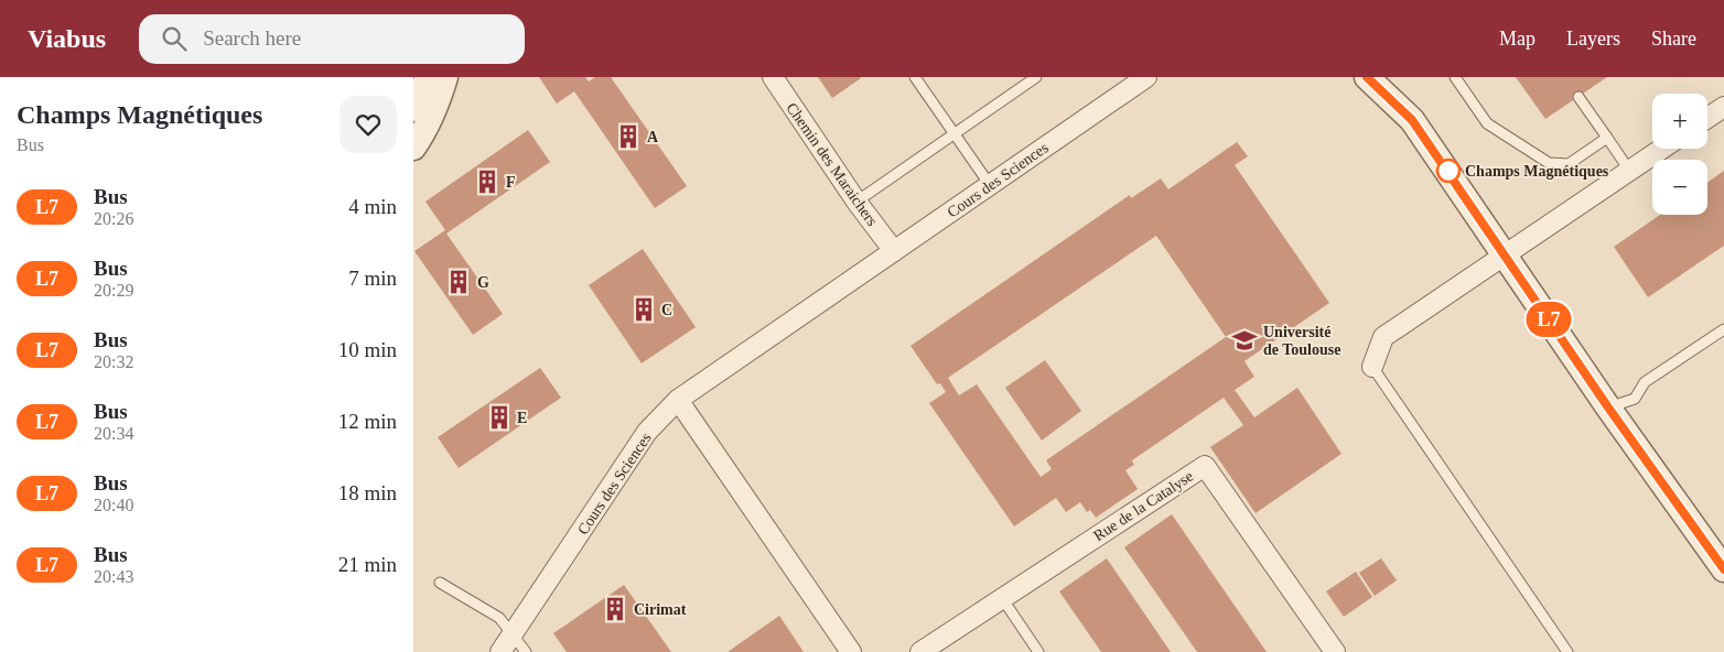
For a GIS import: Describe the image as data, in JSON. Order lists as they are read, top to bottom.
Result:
{
  "streets": {
    "street": ["Chemin des Maraichers", "Cours des Sciences", "Rue de la Catalyse"]
  },
  "crossings": [
    ["Chemin des Maraichers", "Cours des Sciences"]
  ],
  "places": {
    "building": [
      "A",
      "F",
      "G",
      "C",
      "E",
      "Cirimat"
    ],
    "other": ["Champs Magnétiques"],
    "school or university": ["Université de Toulouse"]
  },
  "lines": ["bus line L7"],
  "page": {
    "header": "Viabus",
    "search": "Search here",
    "nav": ["Map", "Layers", "Share"],
    "heading": ["Champs Magnétiques", "Bus"],
    "on_map": "L7",
    "map_buttons": ["+", "−"],
    "list": [
      {
        "mark": "L7",
        "name": "Bus",
        "note": "20:26",
        "value": "4 min"
      },
      {
        "mark": "L7",
        "name": "Bus",
        "note": "20:29",
        "value": "7 min"
      },
      {
        "mark": "L7",
        "name": "Bus",
        "note": "20:32",
        "value": "10 min"
      },
      {
        "mark": "L7",
        "name": "Bus",
        "note": "20:34",
        "value": "12 min"
      },
      {
        "mark": "L7",
        "name": "Bus",
        "note": "20:40",
        "value": "18 min"
      },
      {
        "mark": "L7",
        "name": "Bus",
        "note": "20:43",
        "value": "21 min"
      }
    ]
  }
}
